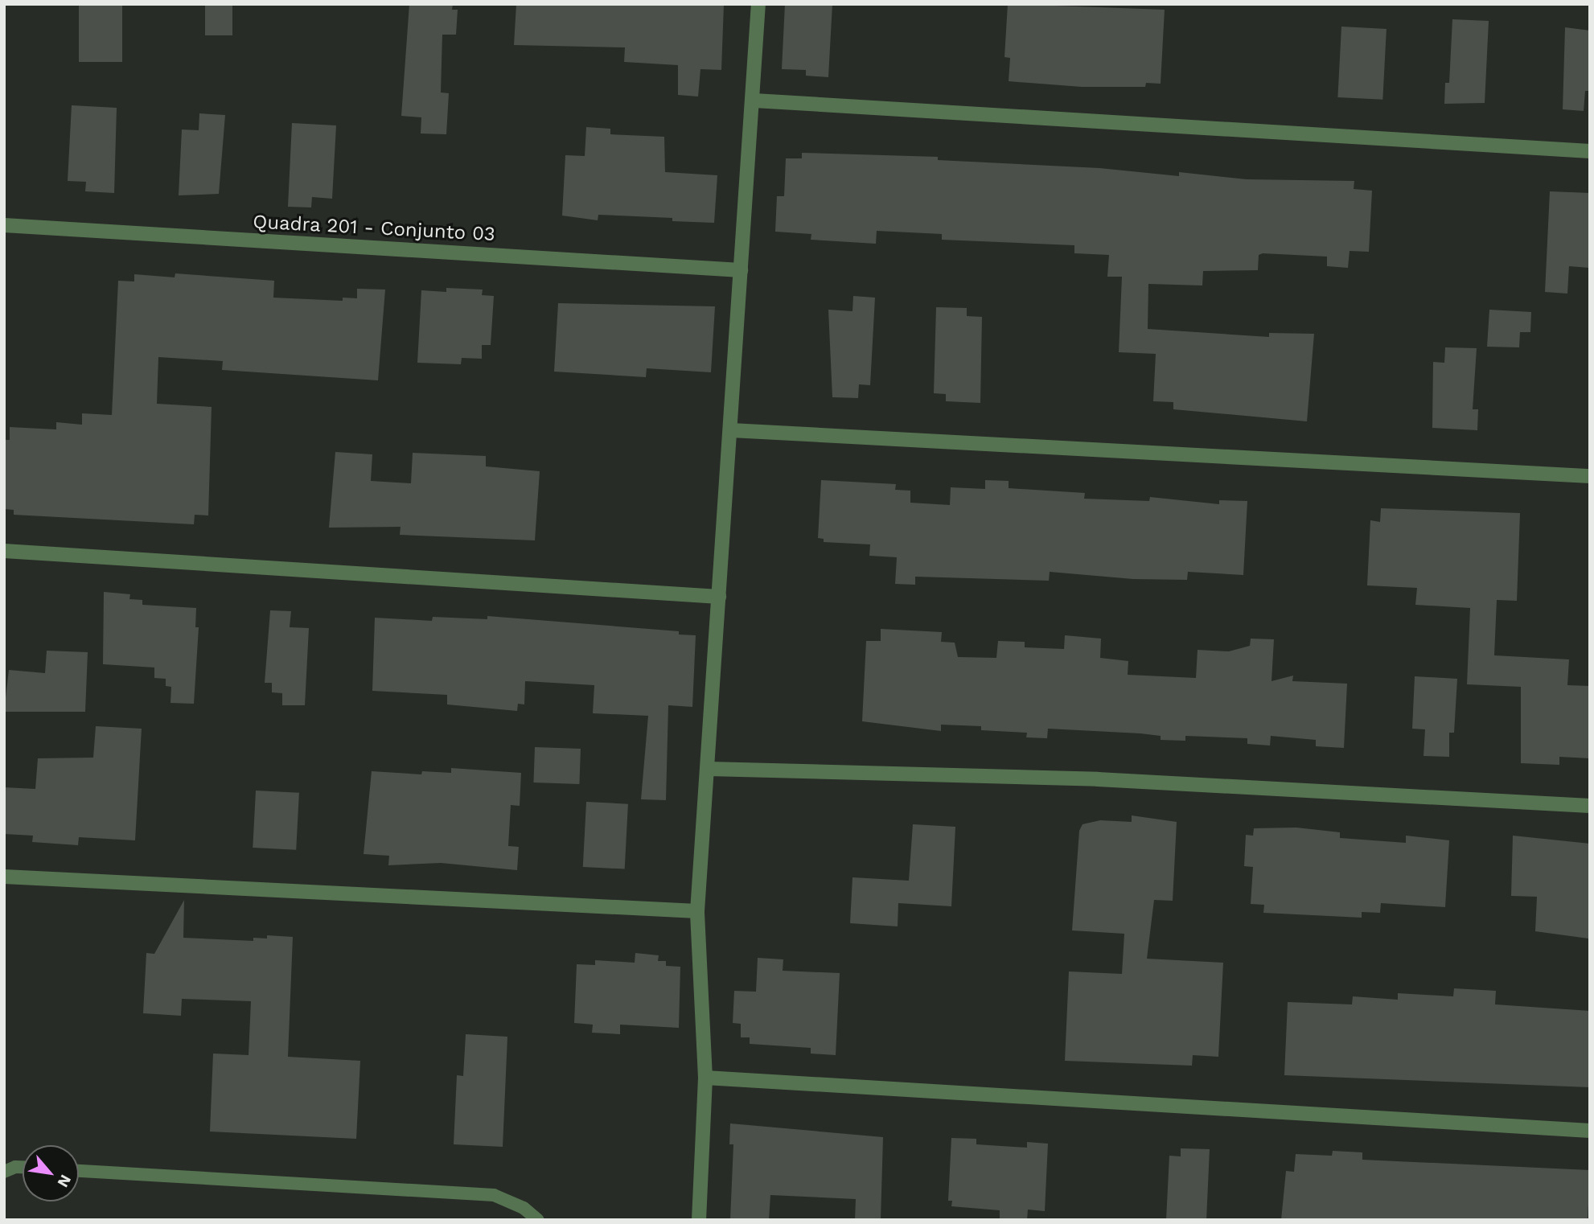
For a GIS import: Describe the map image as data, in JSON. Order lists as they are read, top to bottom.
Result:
{
  "streets": {
    "street": ["Quadra 201 - Conjunto 03"]
  },
  "north": "bottom right"
}
